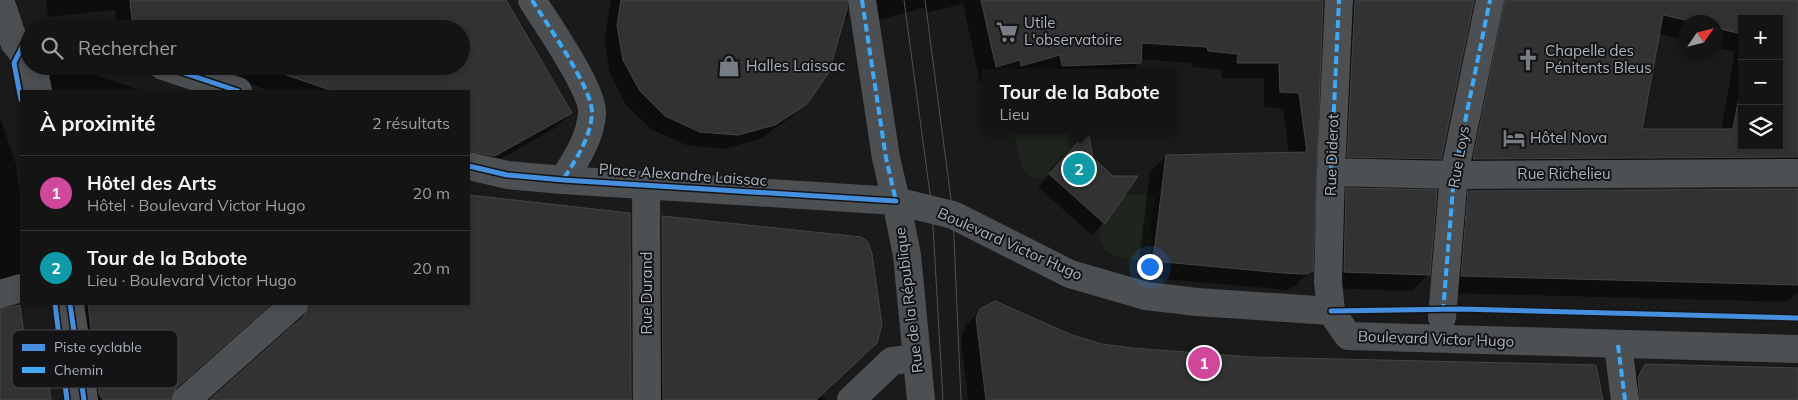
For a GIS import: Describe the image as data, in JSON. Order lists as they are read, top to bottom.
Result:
{
  "streets": {
    "street": [
      "Rue Diderot",
      "Rue Loys",
      "Rue Richelieu",
      "Place Alexandre Laissac",
      "Boulevard Victor Hugo",
      "Rue Durand",
      "Rue de la République"
    ]
  },
  "crossings": [
    ["Rue Diderot", "Rue Richelieu"],
    ["Rue Diderot", "Boulevard Victor Hugo"],
    ["Rue Loys", "Rue Richelieu"],
    ["Place Alexandre Laissac", "Boulevard Victor Hugo"],
    ["Place Alexandre Laissac", "Rue Durand"],
    ["Place Alexandre Laissac", "Rue de la République"],
    ["Boulevard Victor Hugo", "Rue de la République"]
  ],
  "places": {
    "supermarket": ["Utile L'observatoire"],
    "church": ["Chapelle des Pénitents Bleus"],
    "shop": ["Halles Laissac"],
    "hotel": ["Hôtel Nova"]
  },
  "legend": ["Piste cyclable", "Chemin"],
  "north": "top right",
  "page": {
    "map_buttons": ["+", "−"],
    "search": "Rechercher",
    "popup": ["Tour de la Babote", "Lieu"],
    "heading": ["À proximité", "2 résultats"],
    "pins": ["2", "1"],
    "list": [
      {
        "mark": "1",
        "name": "Hôtel des Arts",
        "note": "Hôtel · Boulevard Victor Hugo",
        "value": "20 m"
      },
      {
        "mark": "2",
        "name": "Tour de la Babote",
        "note": "Lieu · Boulevard Victor Hugo",
        "value": "20 m"
      }
    ]
  }
}
